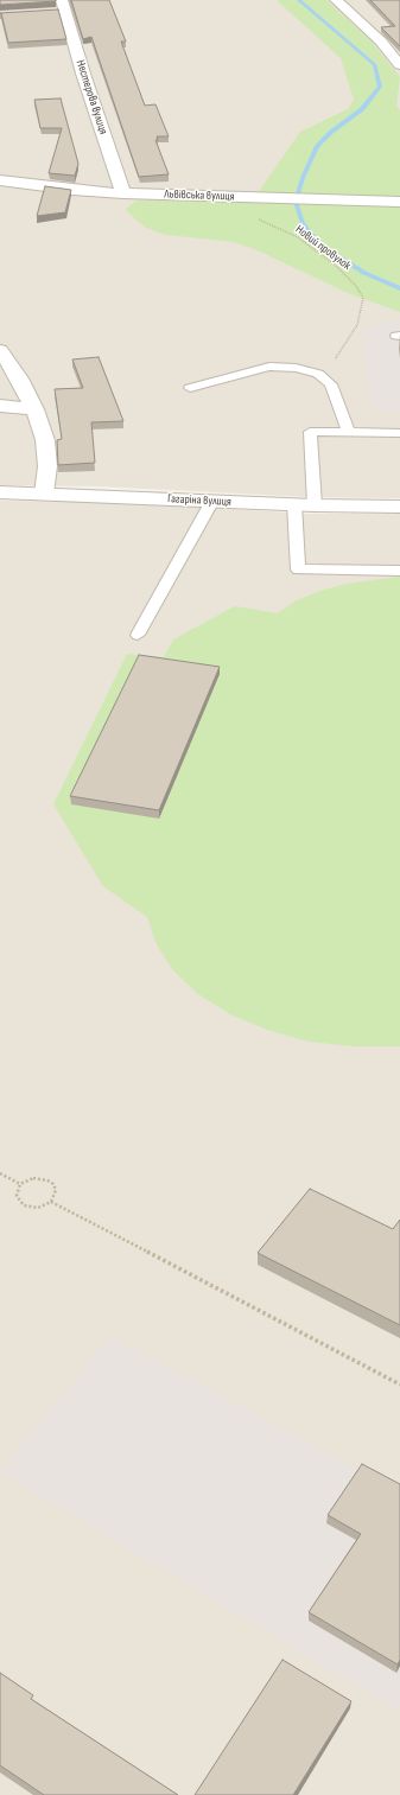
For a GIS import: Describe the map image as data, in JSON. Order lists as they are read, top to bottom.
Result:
{
  "streets": {
    "street": ["Нестерова вулиця", "Львівська вулиця", "Гагаріна вулиця"],
    "path": ["Новий провулок"]
  },
  "crossings": [
    ["Нестерова вулиця", "Львівська вулиця"],
    ["Львівська вулиця", "Новий провулок"]
  ]
}
